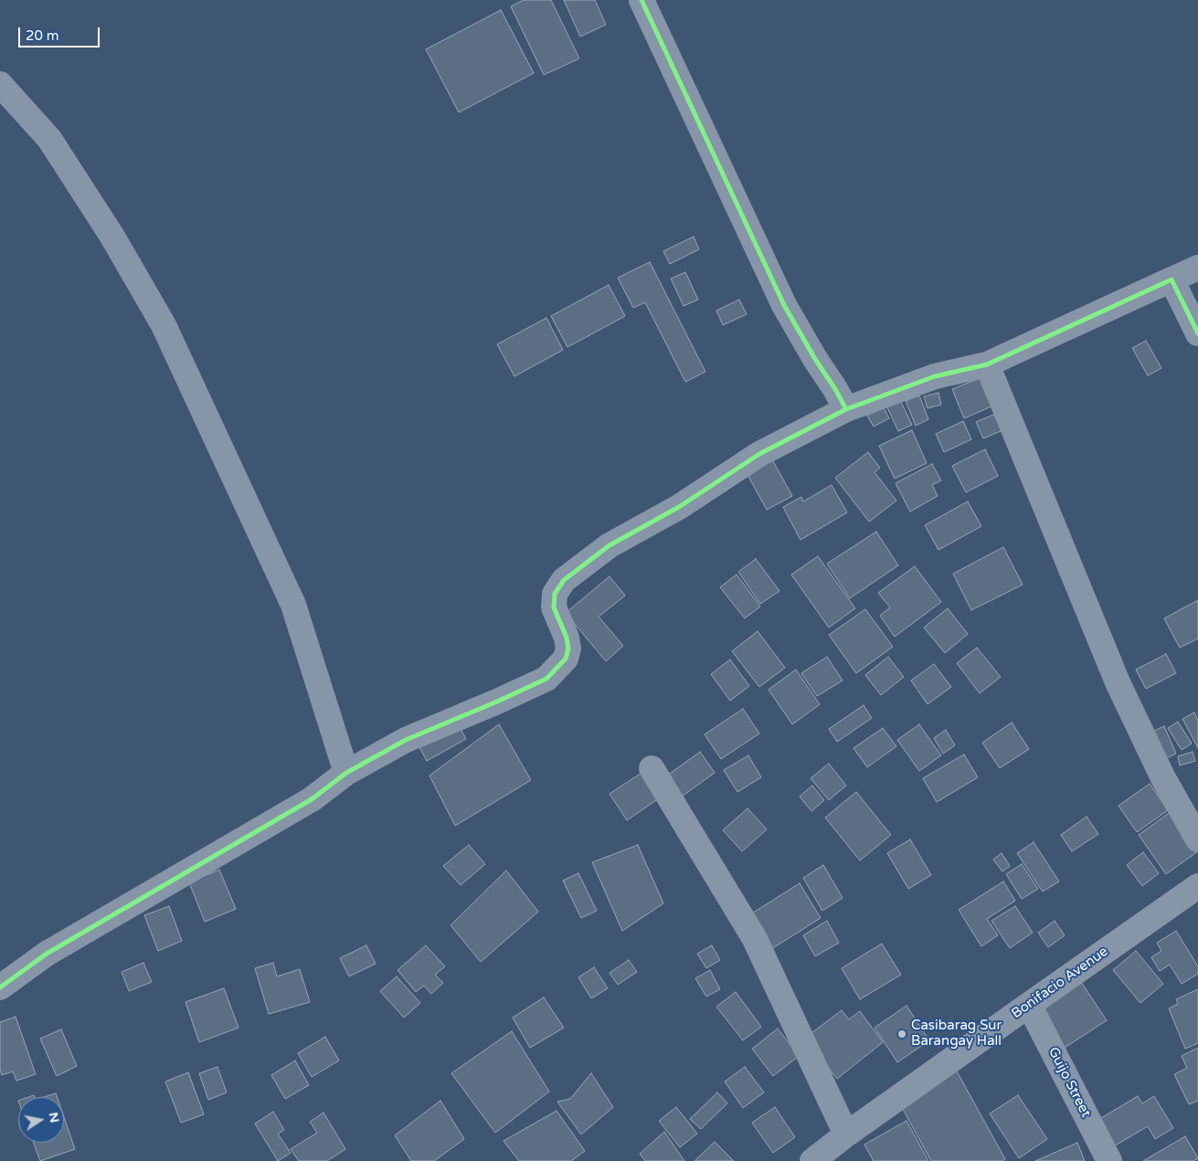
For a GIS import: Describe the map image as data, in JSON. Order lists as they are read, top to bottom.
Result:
{
  "streets": {
    "street": ["Bonifacio Avenue", "Guijo Street"]
  },
  "crossings": [
    ["Bonifacio Avenue", "Guijo Street"]
  ],
  "places": ["Casibarag Sur Barangay Hall"],
  "scale_bar": "20 m",
  "north": "right"
}
